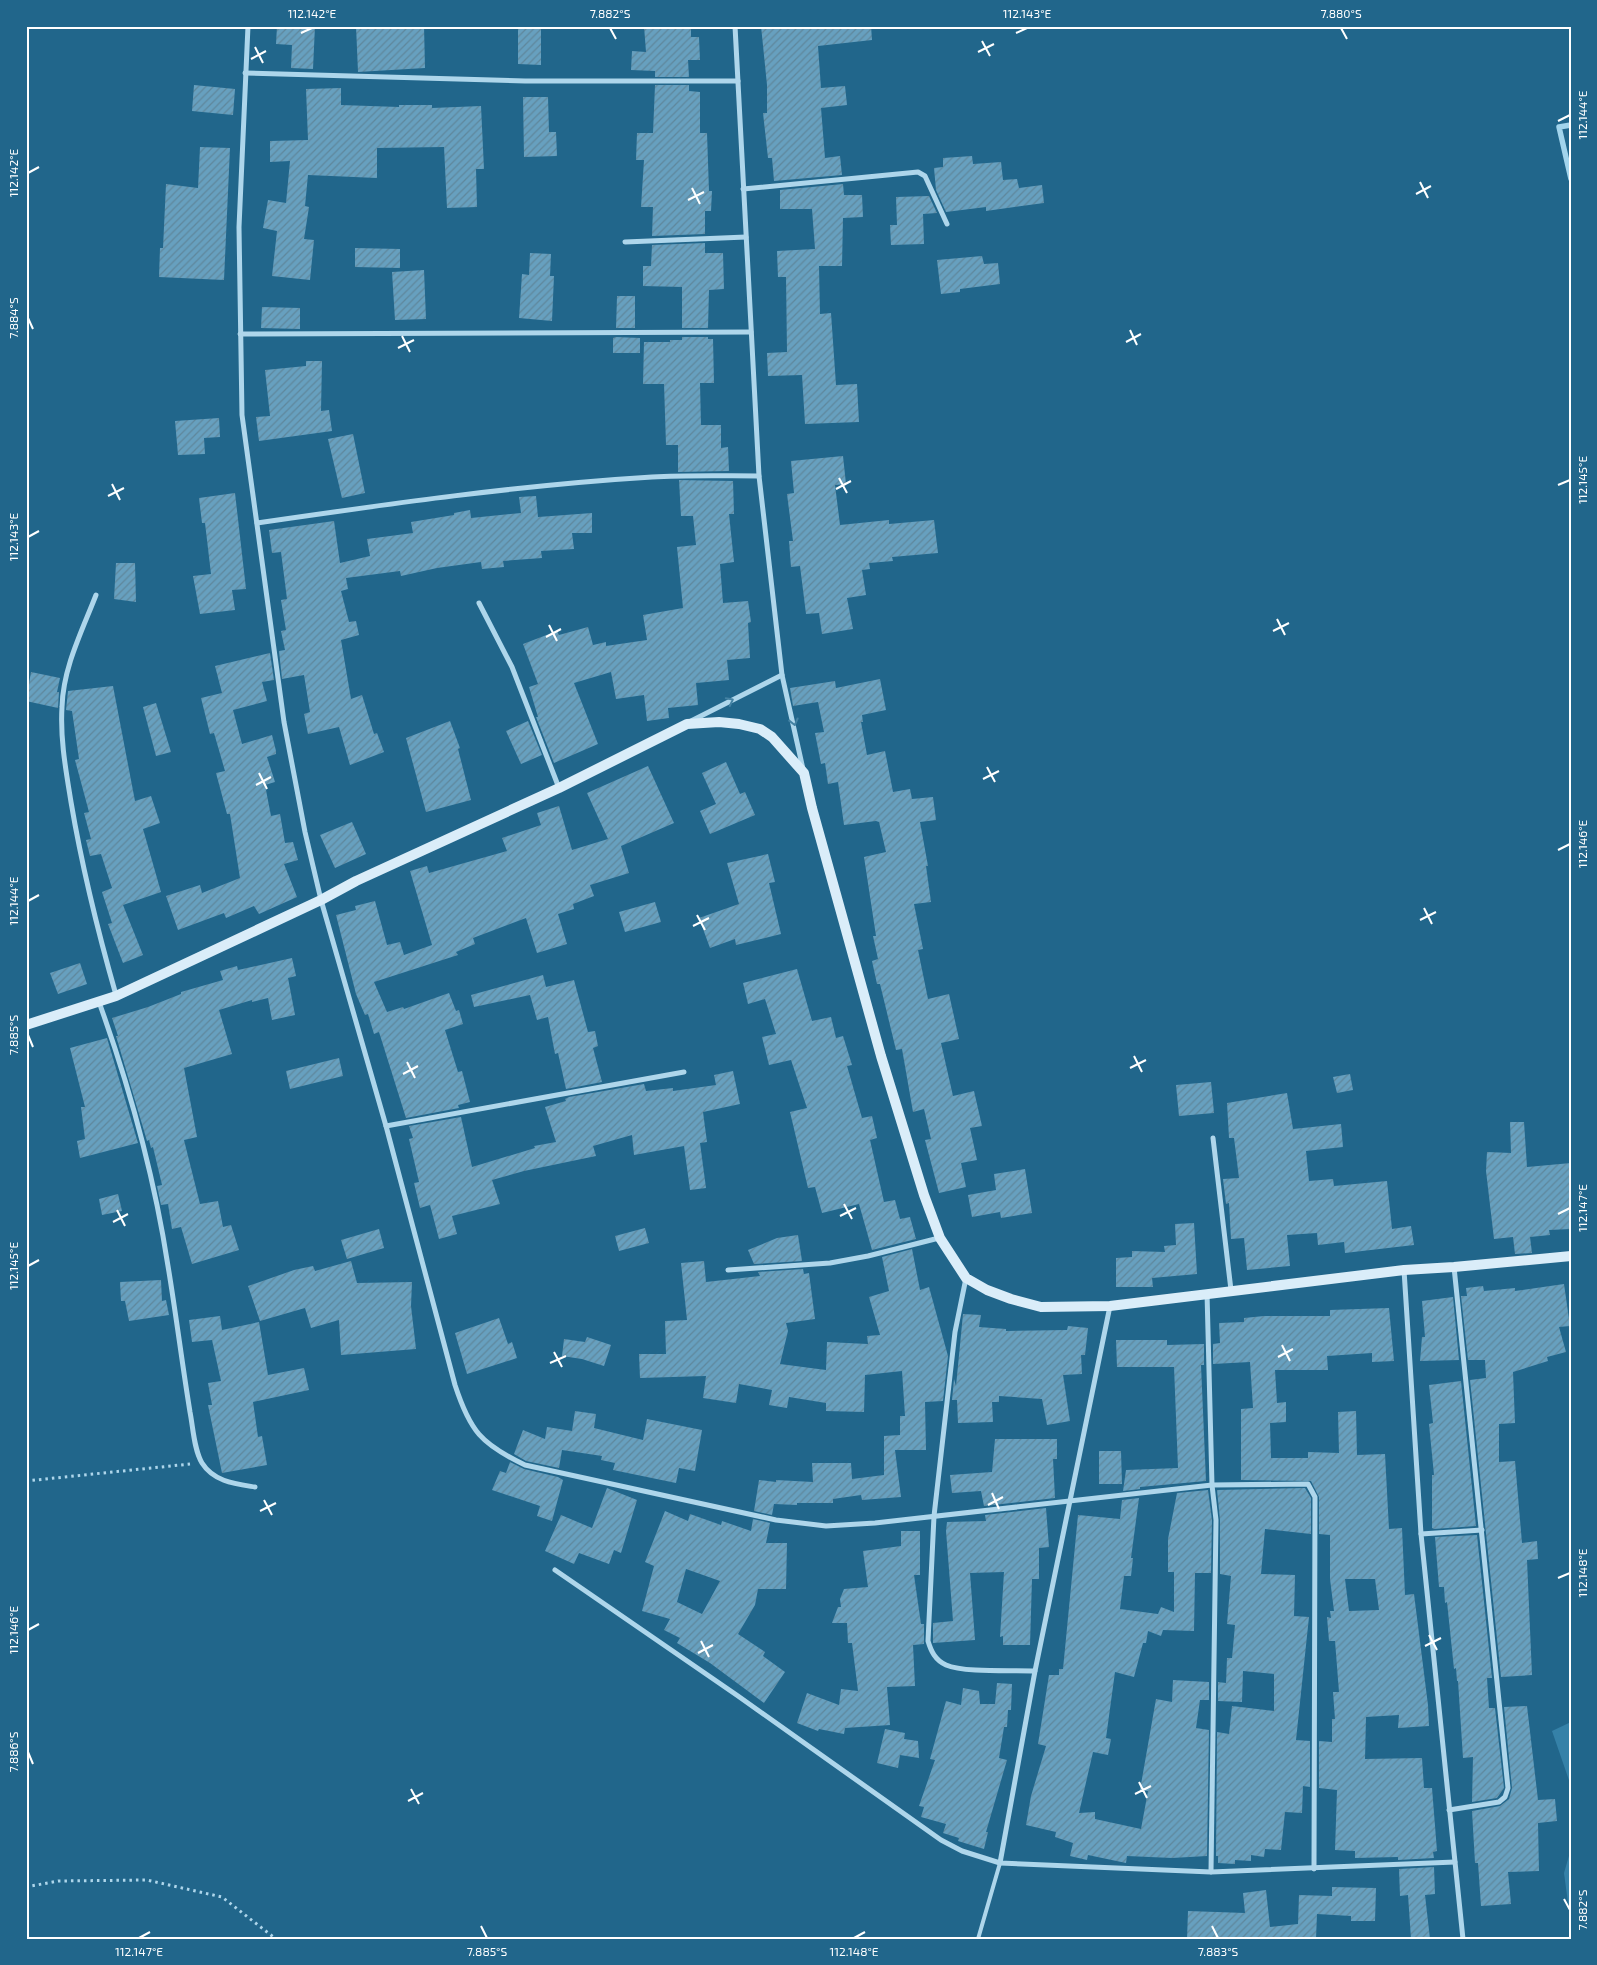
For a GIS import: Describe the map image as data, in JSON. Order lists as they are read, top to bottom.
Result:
{
  "coordinates": [
    "112.142°E",
    "7.882°S",
    "112.143°E",
    "7.880°S",
    "112.144°E",
    "7.884°S",
    "112.145°E",
    "112.146°E",
    "7.885°S",
    "112.147°E",
    "112.148°E",
    "7.886°S",
    "7.883°S"
  ]
}
